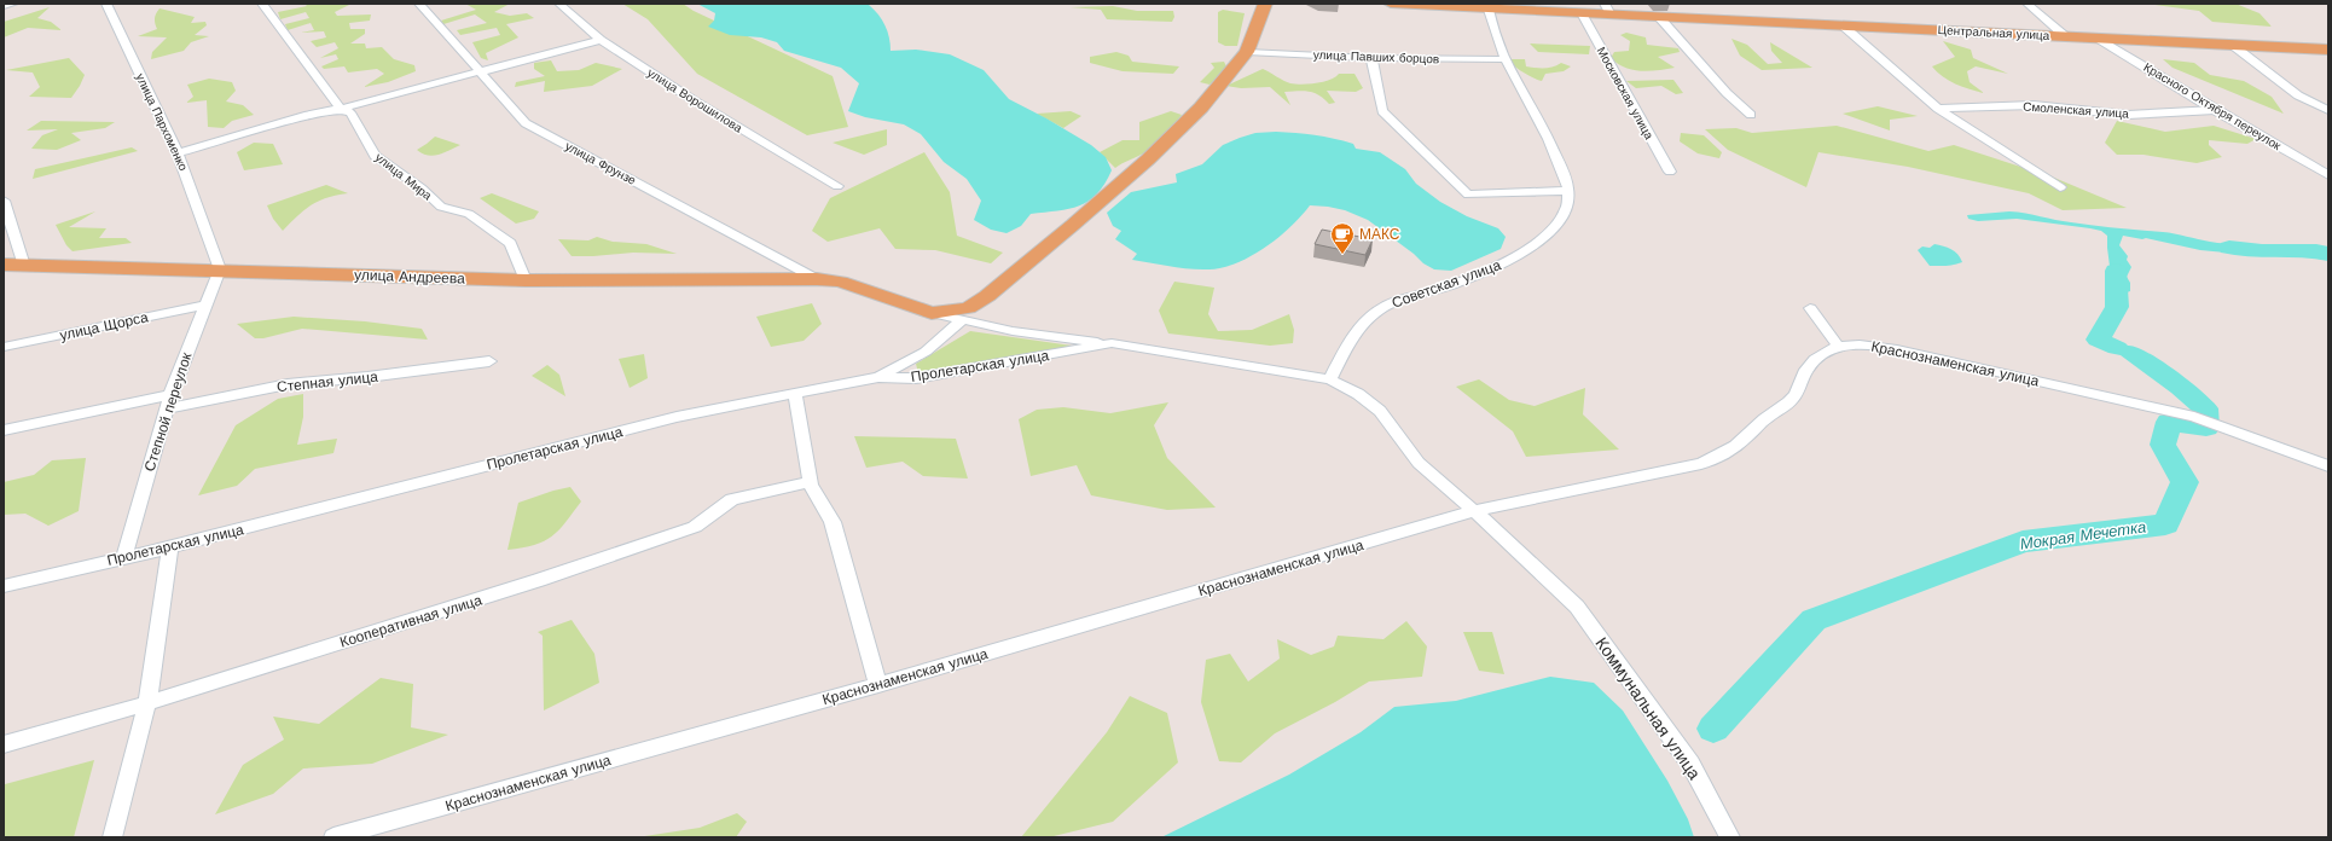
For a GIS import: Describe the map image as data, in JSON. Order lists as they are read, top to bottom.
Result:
{
  "streets": {
    "main road": ["Центральная улица", "улица Андреева"],
    "street": [
      "улица Павших борцов",
      "Московская улица",
      "улица Ворошилова",
      "Красного Октября переулок",
      "Смоленская улица",
      "улица Пархоменко",
      "улица Фрунзе",
      "улица Мира",
      "Советская улица",
      "улица Щорса",
      "Краснознаменская улица",
      "Пролетарская улица",
      "Степная улица",
      "Степной переулок",
      "Кооперативная улица",
      "Коммунальная улица"
    ]
  },
  "crossings": [
    ["Центральная улица", "Московская улица"],
    ["Центральная улица", "Красного Октября переулок"],
    ["Красного Октября переулок", "Смоленская улица"],
    ["улица Пархоменко", "улица Андреева"],
    ["улица Пархоменко", "Степной переулок"],
    ["улица Фрунзе", "улица Андреева"],
    ["улица Мира", "улица Андреева"],
    ["улица Андреева", "Пролетарская улица"],
    ["улица Андреева", "Степной переулок"],
    ["Советская улица", "Пролетарская улица"],
    ["улица Щорса", "Степной переулок"],
    ["Краснознаменская улица", "Пролетарская улица"],
    ["Краснознаменская улица", "Коммунальная улица"],
    ["Пролетарская улица", "Степной переулок"],
    ["Пролетарская улица", "Коммунальная улица"],
    ["Степная улица", "Степной переулок"]
  ],
  "water": ["Мокрая Мечетка"],
  "places": {
    "cafe": ["МАКС"]
  }
}
